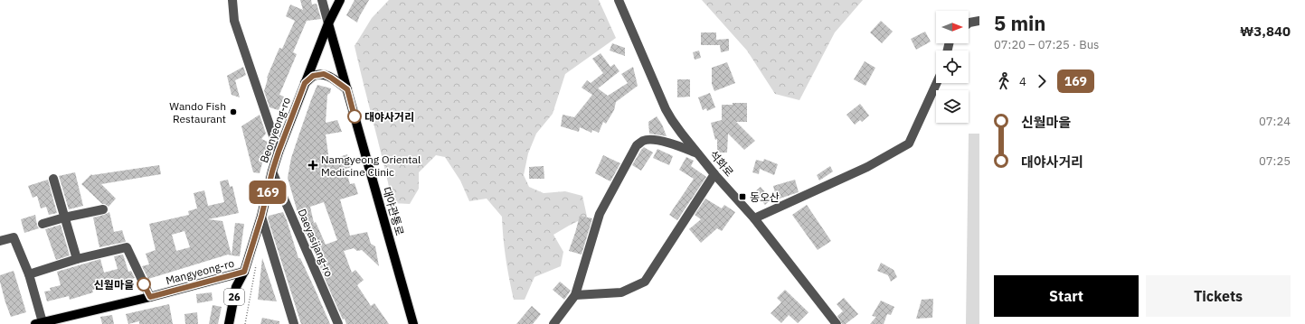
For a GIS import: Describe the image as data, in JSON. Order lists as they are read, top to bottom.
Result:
{
  "streets": {
    "main road": [
      "Beonyeong-ro",
      "대야관통로",
      "Mangyeong-ro",
      "26"
    ],
    "street": ["석화로", "Daeyasijang-ro"]
  },
  "crossings": [
    ["Beonyeong-ro", "대야관통로"],
    ["Beonyeong-ro", "Daeyasijang-ro"],
    ["Beonyeong-ro", "Mangyeong-ro"]
  ],
  "places": {
    "other": ["Wando Fish Restaurant", "대야사거리", "신월마을"],
    "health": ["Namgyeong Oriental Medicine Clinic"],
    "transit": ["동오산"]
  },
  "lines": ["bus line 169"],
  "north": "right",
  "page": {
    "on_map": "169",
    "heading": ["5 min", "07:20 – 07:25 · Bus", "₩3,840"],
    "legs": ["4", "169"],
    "list": [
      {
        "name": "신월마을",
        "value": "07:24"
      },
      {
        "name": "대야사거리",
        "value": "07:25"
      }
    ],
    "buttons": ["Start", "Tickets"]
  }
}
